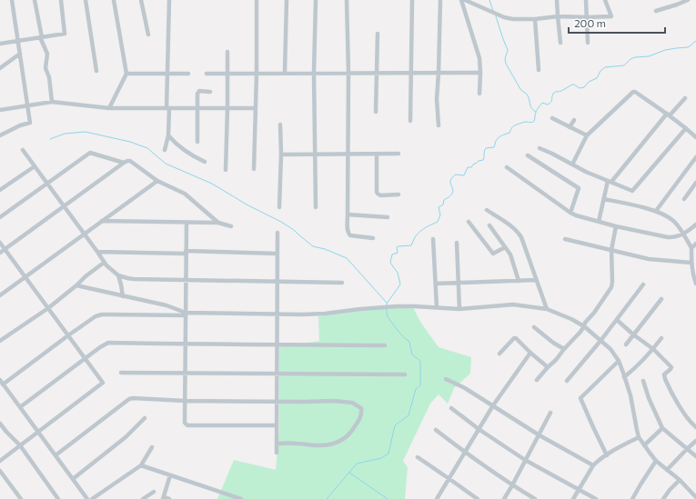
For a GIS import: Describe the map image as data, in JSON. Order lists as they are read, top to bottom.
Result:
{
  "scale_bar": "200 m"
}
